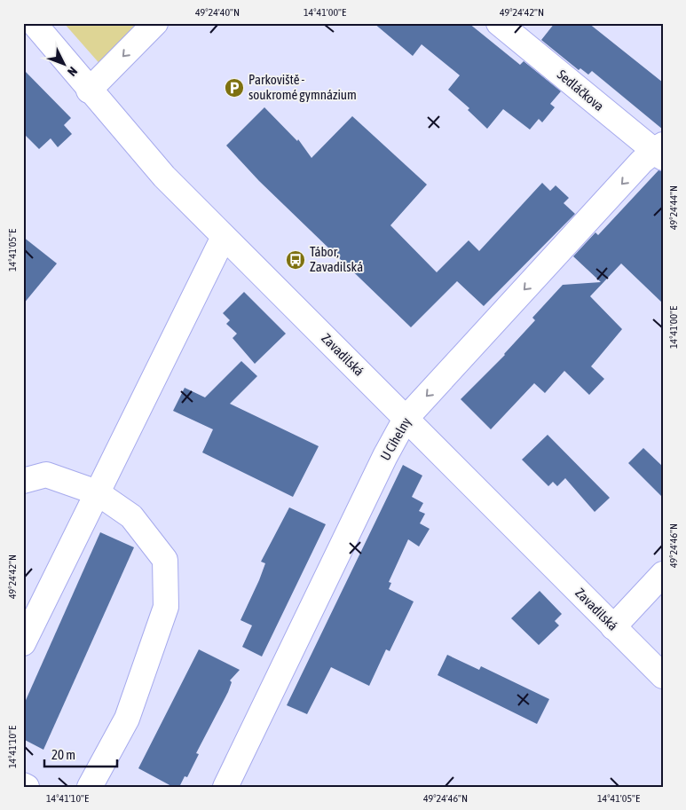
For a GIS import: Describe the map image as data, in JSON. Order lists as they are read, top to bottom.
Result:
{
  "streets": {
    "street": ["Sedláčkova", "Zavadilská", "U Cihelny"]
  },
  "crossings": [
    ["Sedláčkova", "U Cihelny"],
    ["Zavadilská", "U Cihelny"]
  ],
  "one_way": ["U Cihelny"],
  "places": {
    "parking": ["Parkoviště - soukromé gymnázium"],
    "bus stop": ["Tábor, Zavadilská"]
  },
  "scale_bar": "20 m",
  "north": "bottom right",
  "coordinates": [
    "49°24'40\"N",
    "14°41'00\"E",
    "49°24'42\"N",
    "49°24'44\"N",
    "14°41'05\"E",
    "49°24'46\"N",
    "14°41'10\"E"
  ]
}
